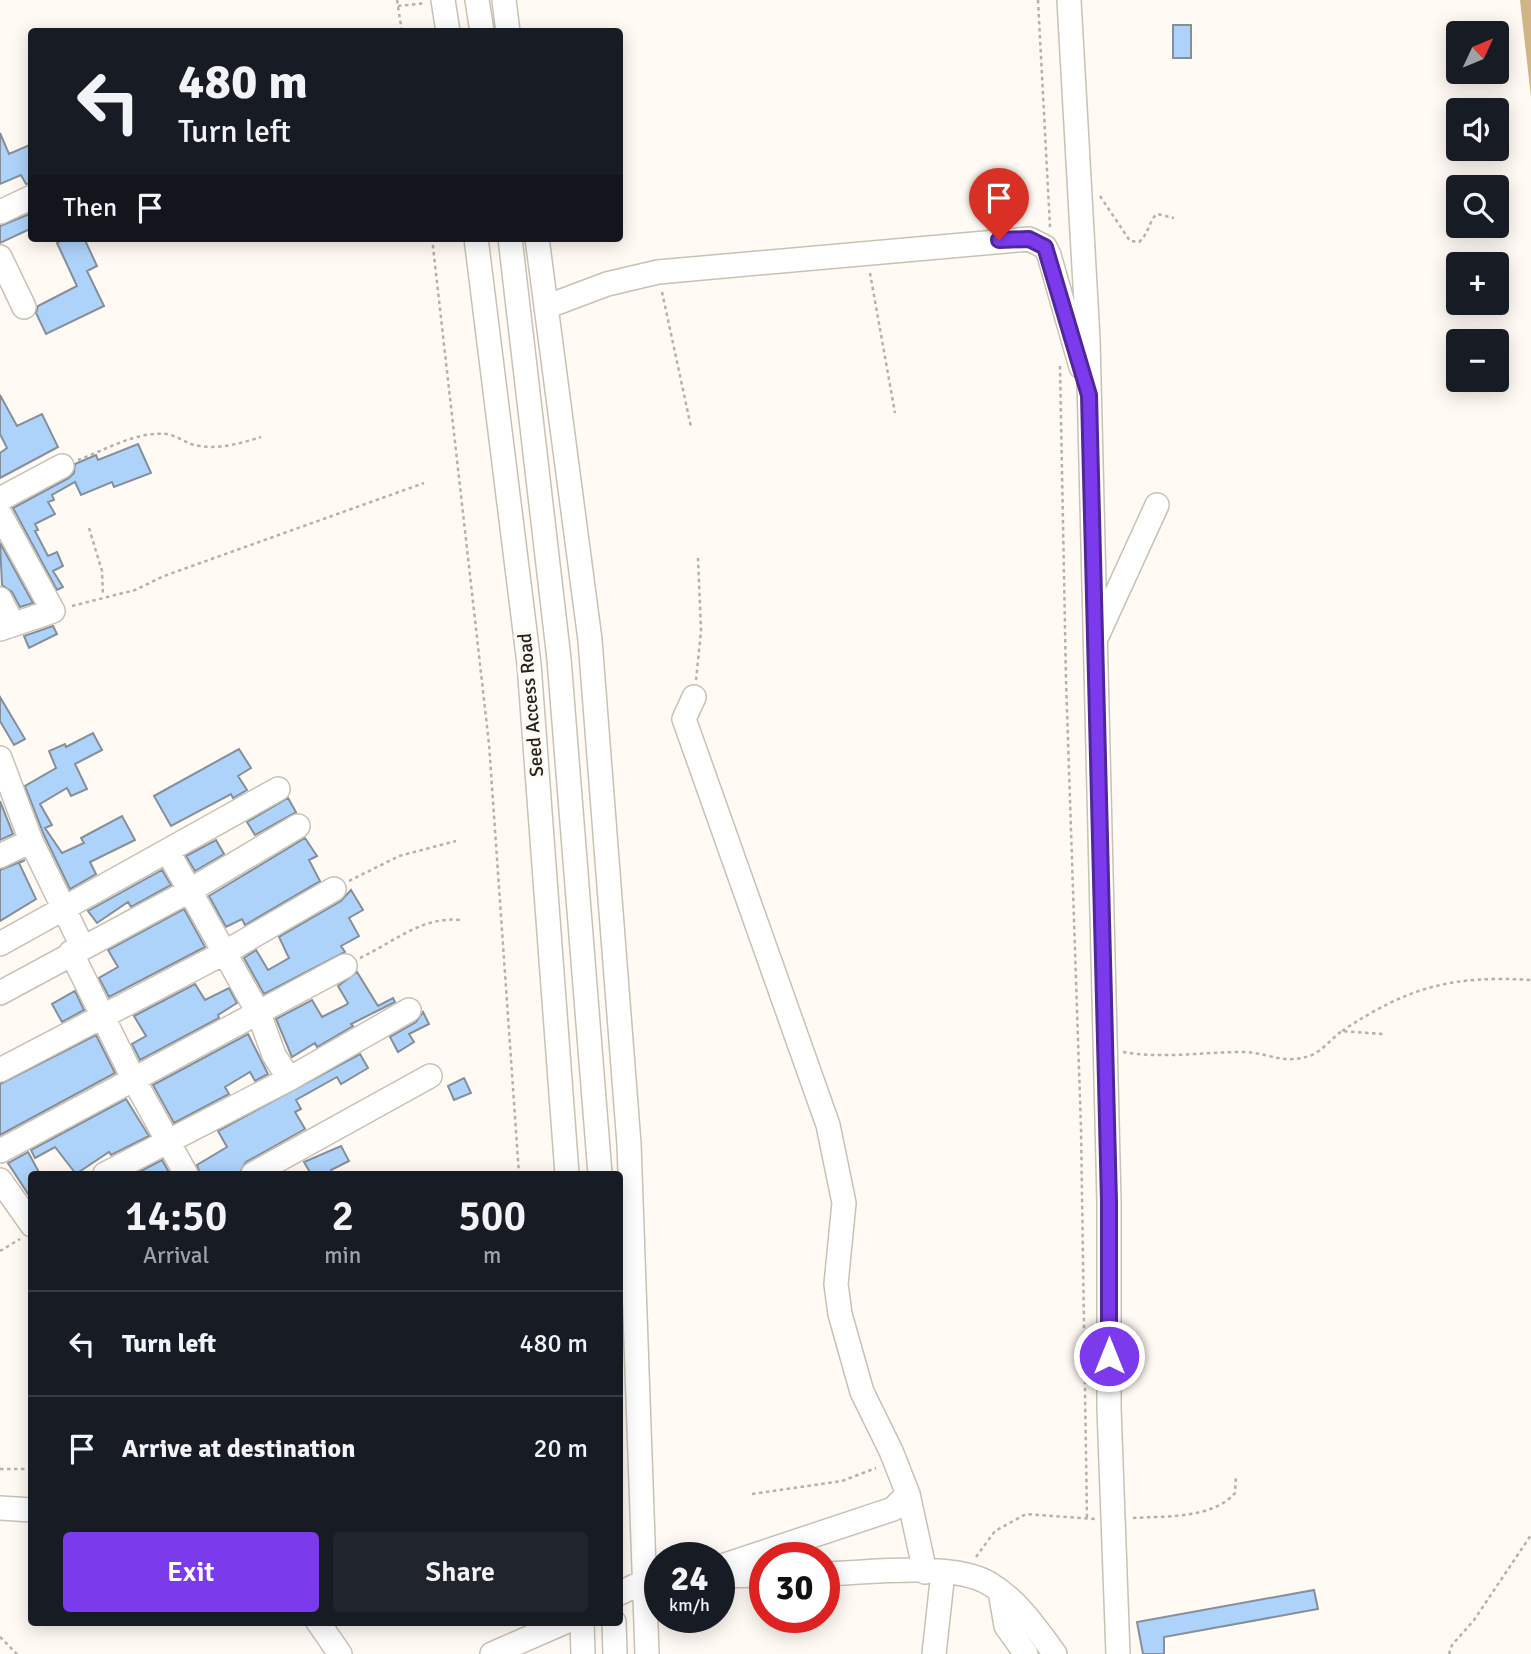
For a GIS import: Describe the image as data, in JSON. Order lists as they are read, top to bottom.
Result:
{
  "streets": {
    "street": ["Seed Access Road"]
  },
  "north": "top right",
  "page": {
    "map_buttons": ["+", "−"],
    "turn": ["480 m", "Turn left"],
    "then": "Then",
    "eta": [
      "14:50",
      "Arrival",
      "2",
      "min",
      "500",
      "m"
    ],
    "list": [
      {
        "name": "Turn left",
        "value": "480 m"
      },
      {
        "name": "Arrive at destination",
        "value": "20 m"
      }
    ],
    "buttons": ["Exit", "Share"],
    "speed": "24 km/h",
    "limit": "30"
  }
}
